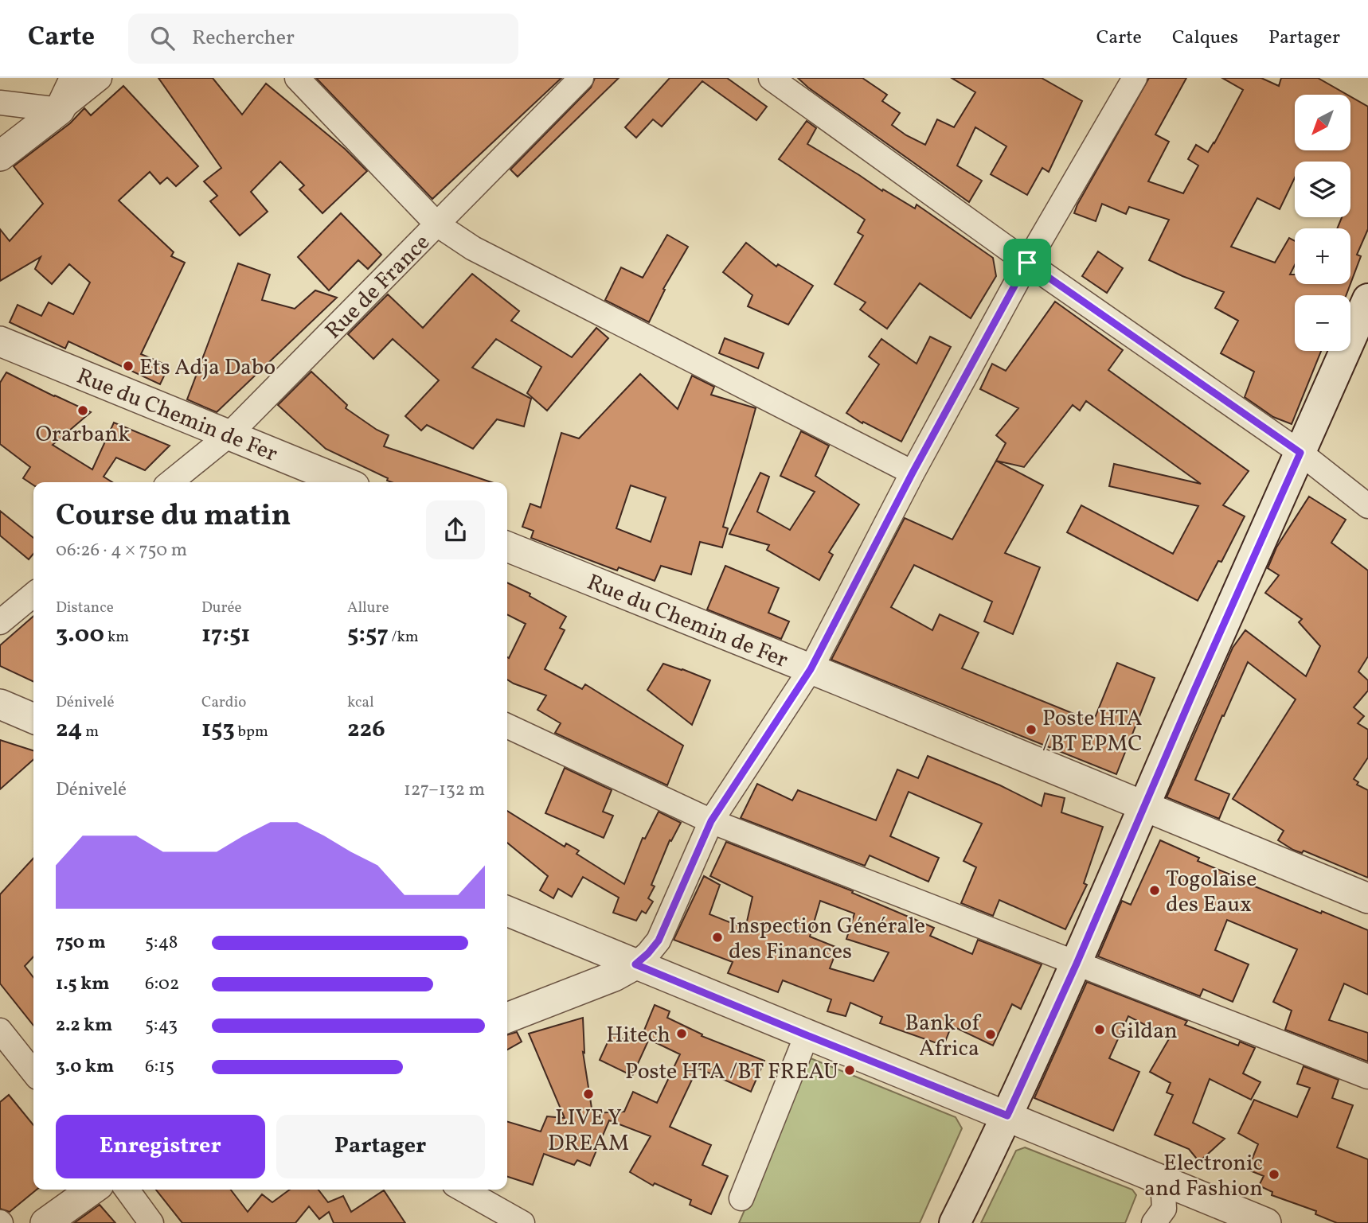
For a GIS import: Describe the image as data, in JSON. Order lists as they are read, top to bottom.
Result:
{
  "streets": {
    "street": ["Rue de France", "Rue du Chemin de Fer"]
  },
  "crossings": [
    ["Rue de France", "Rue du Chemin de Fer"]
  ],
  "places": [
    "Ets Adja Dabo",
    "Orarbank",
    "Poste HTA /BT EPMC",
    "Togolaise des Eaux",
    "Inspection Générale des Finances",
    "Gildan",
    "Hitech",
    "Bank of Africa",
    "Poste HTA /BT FREAU",
    "LIVE Y DREAM",
    "Electronic and Fashion"
  ],
  "north": "bottom left",
  "page": {
    "header": "Carte",
    "search": "Rechercher",
    "nav": ["Carte", "Calques", "Partager"],
    "map_buttons": ["+", "−"],
    "heading": ["Course du matin", "06:26 · 4 × 750 m"],
    "stats": [
      ["Distance", "3.00 km"],
      ["Durée", "17:51"],
      ["Allure", "5:57 /km"],
      ["Dénivelé", "24 m"],
      ["Cardio", "153 bpm"],
      ["kcal", "226"]
    ],
    "chart": ["Dénivelé", "127–132 m"],
    "list": [
      {
        "name": "750 m",
        "note": "5:48"
      },
      {
        "name": "1.5 km",
        "note": "6:02"
      },
      {
        "name": "2.2 km",
        "note": "5:43"
      },
      {
        "name": "3.0 km",
        "note": "6:15"
      }
    ],
    "buttons": ["Enregistrer", "Partager"]
  }
}
